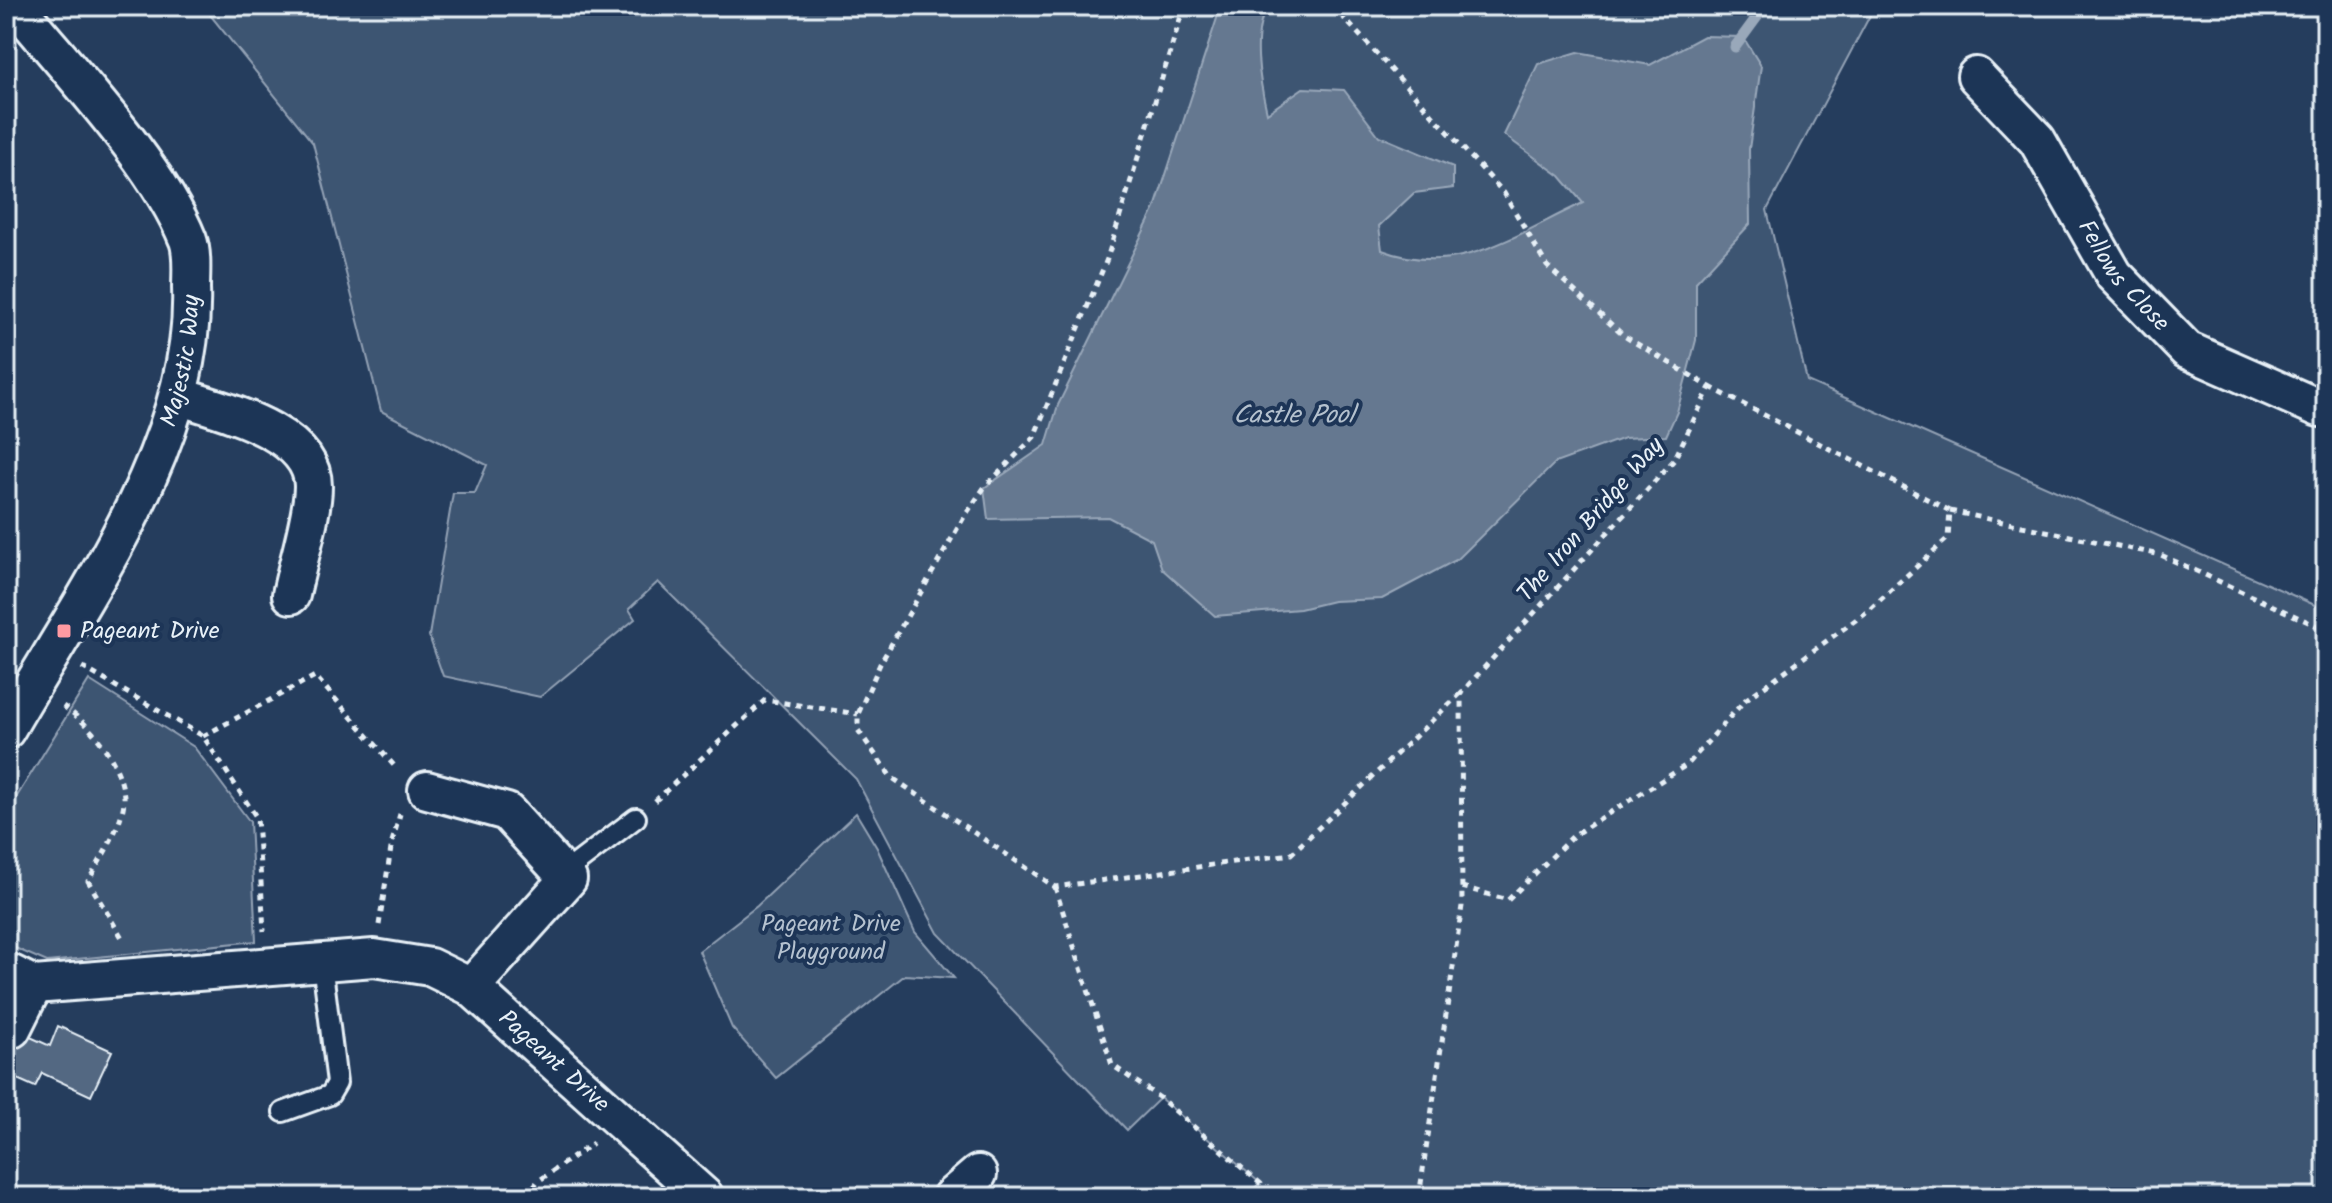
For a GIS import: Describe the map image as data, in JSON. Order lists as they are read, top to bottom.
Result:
{
  "streets": {
    "street": ["Fellows Close", "Majestic Way", "Pageant Drive"],
    "path": ["The Iron Bridge Way"]
  },
  "water": ["Castle Pool"],
  "parks": ["Pageant Drive Playground"],
  "places": {
    "transit": ["Pageant Drive"]
  }
}
